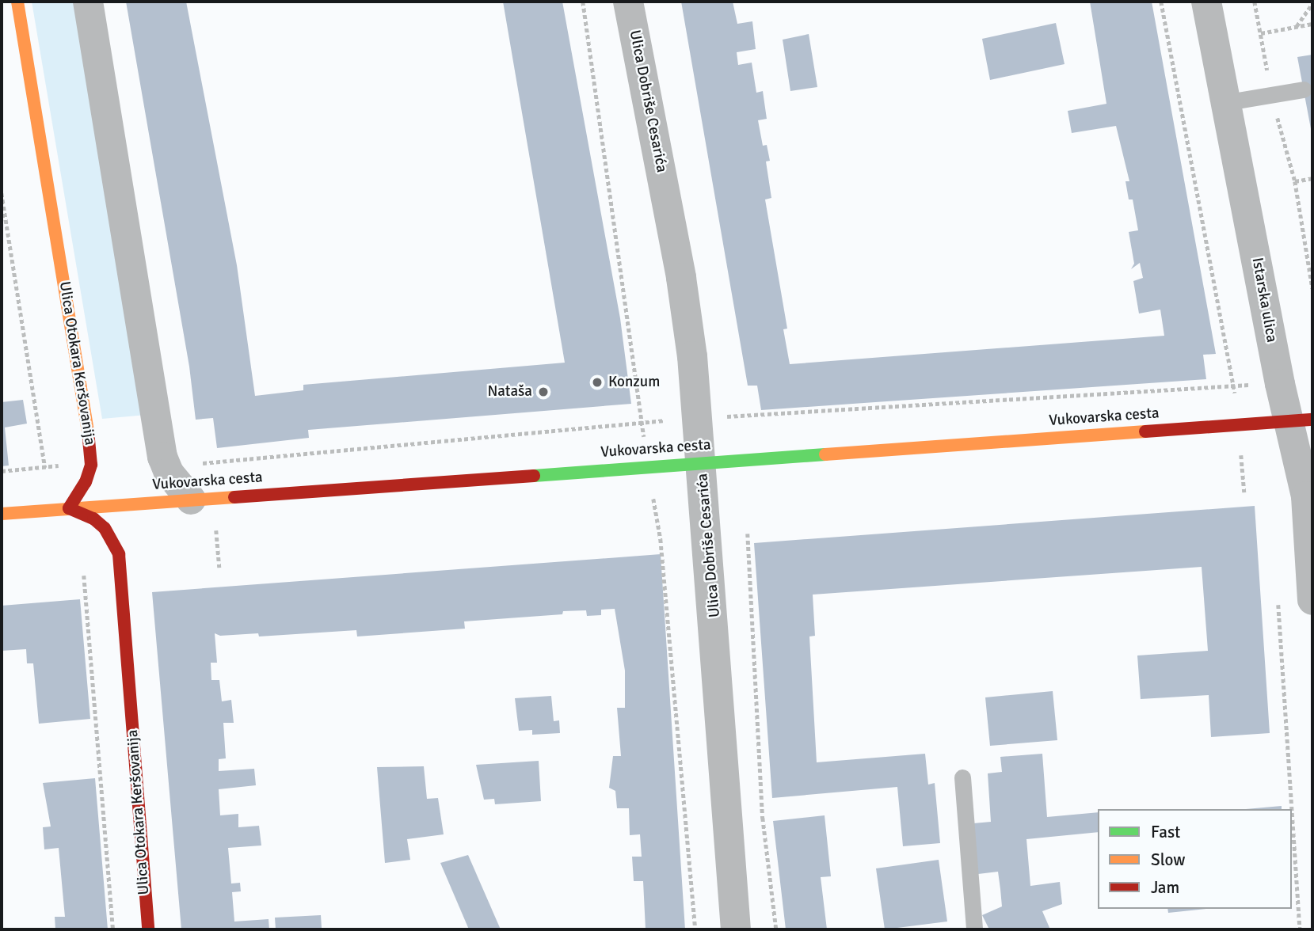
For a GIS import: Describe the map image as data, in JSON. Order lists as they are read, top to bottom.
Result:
{
  "streets": {
    "main road": ["Ulica Otokara Keršovanija", "Vukovarska cesta"],
    "street": ["Ulica Dobriše Cesarića", "Istarska ulica"]
  },
  "crossings": [
    ["Ulica Dobriše Cesarića", "Vukovarska cesta"],
    ["Istarska ulica", "Vukovarska cesta"],
    ["Ulica Otokara Keršovanija", "Vukovarska cesta"]
  ],
  "places": ["Konzum", "Nataša"],
  "legend": ["Fast", "Slow", "Jam"]
}
